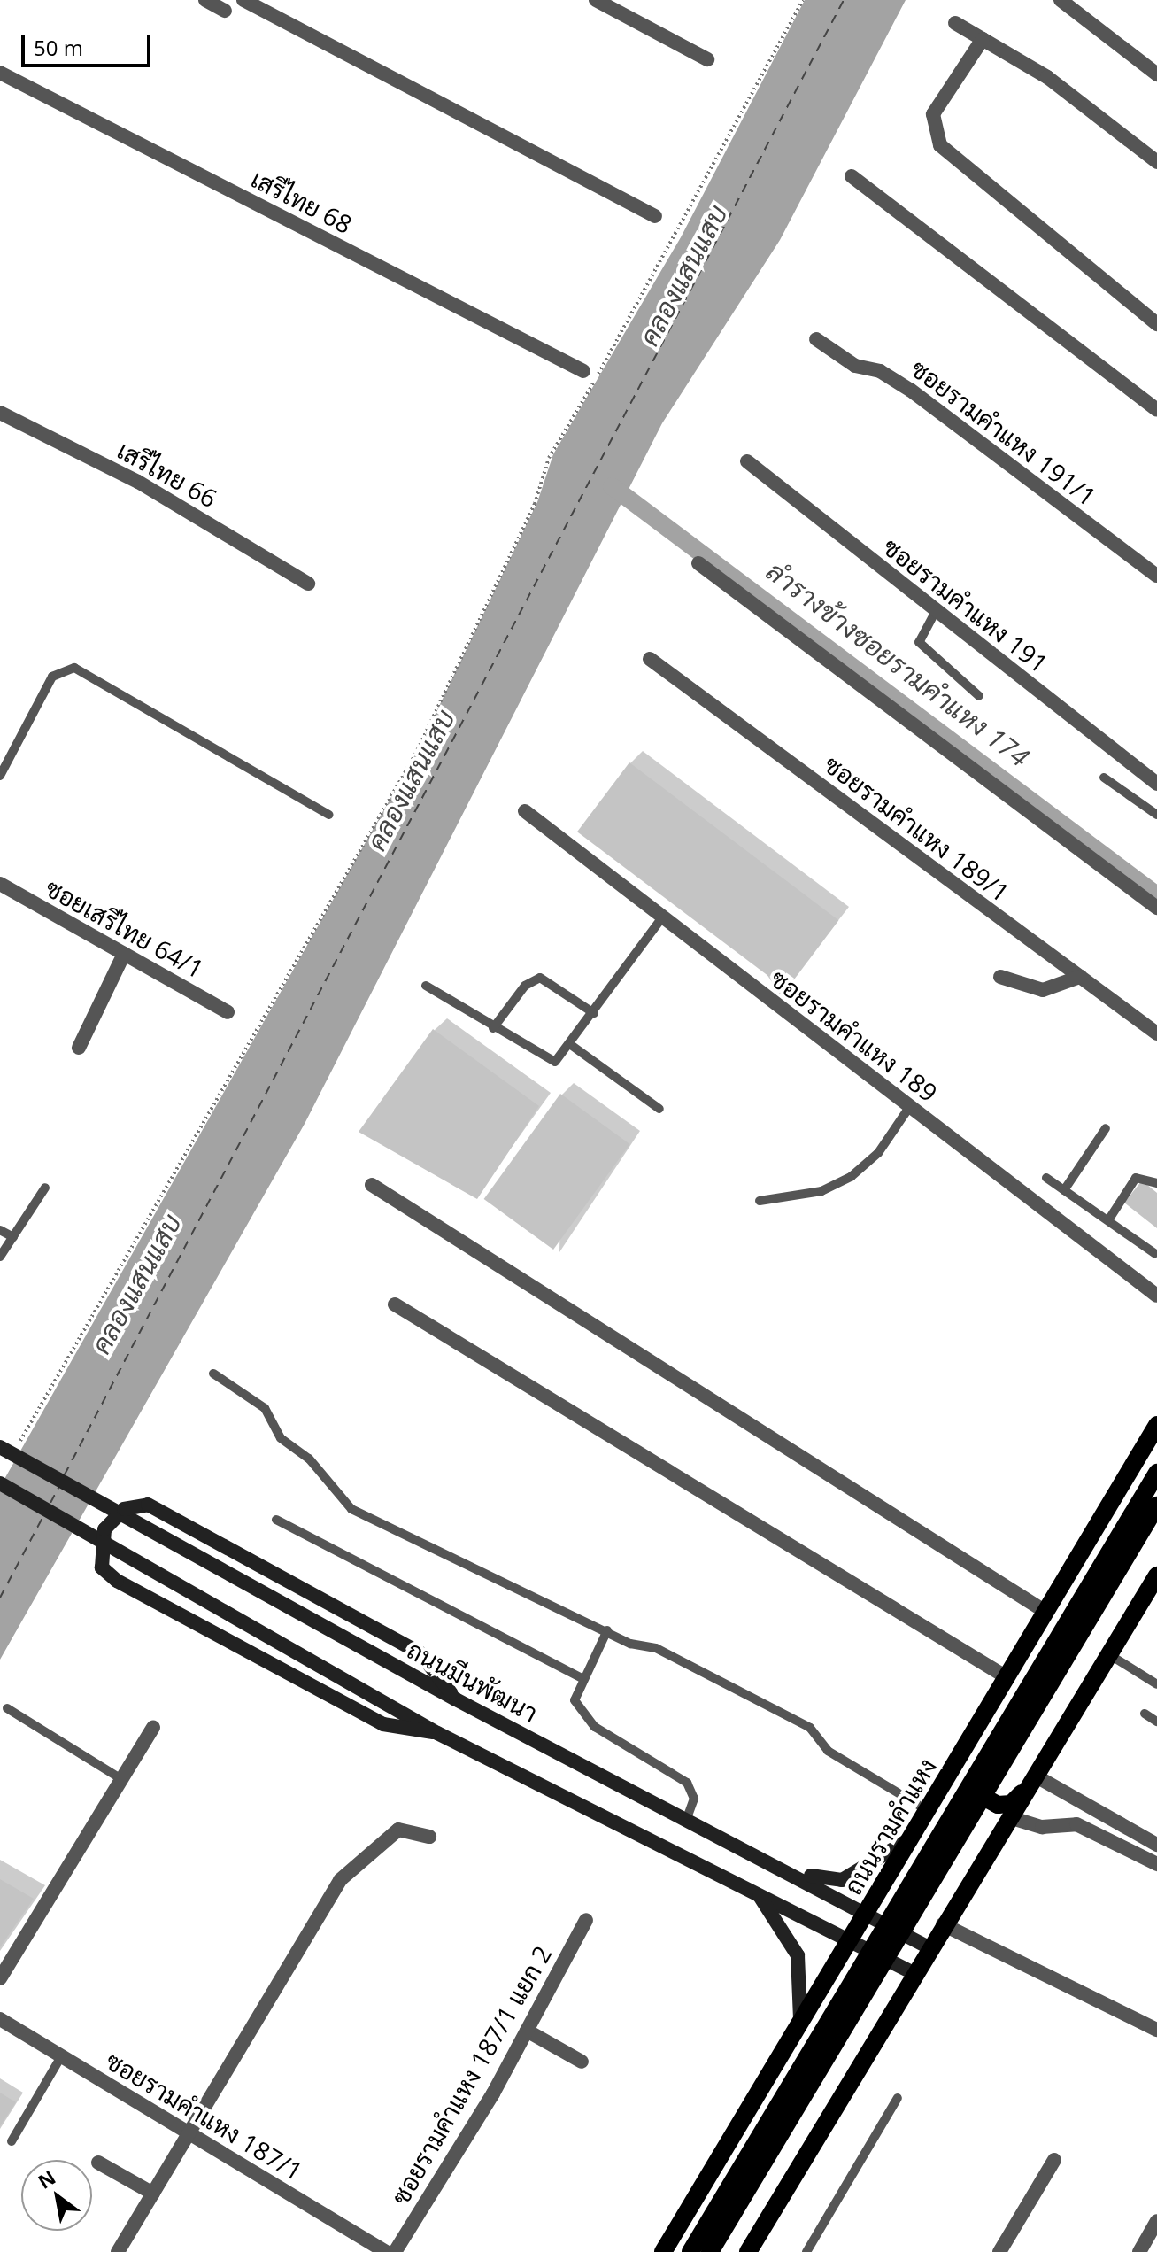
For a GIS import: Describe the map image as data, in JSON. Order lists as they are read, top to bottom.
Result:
{
  "streets": {
    "main road": ["ถนนรามคำแหง"],
    "street": [
      "เสรีไทย 68",
      "ซอยรามคำแหง 191/1",
      "เสรีไทย 66",
      "ซอยรามคำแหง 191",
      "ซอยรามคำแหง 189/1",
      "ซอยเสรีไทย 64/1",
      "ซอยรามคำแหง 189",
      "ถนนมีนพัฒนา",
      "ซอยรามคำแหง 187/1 แยก 2",
      "ซอยรามคำแหง 187/1"
    ]
  },
  "crossings": [
    ["ถนนมีนพัฒนา", "ถนนรามคำแหง"]
  ],
  "water": ["คลองแสนแสบ", "ลำรางข้างซอยรามคำแหง 174"],
  "scale_bar": "50 m",
  "north": "top left"
}
